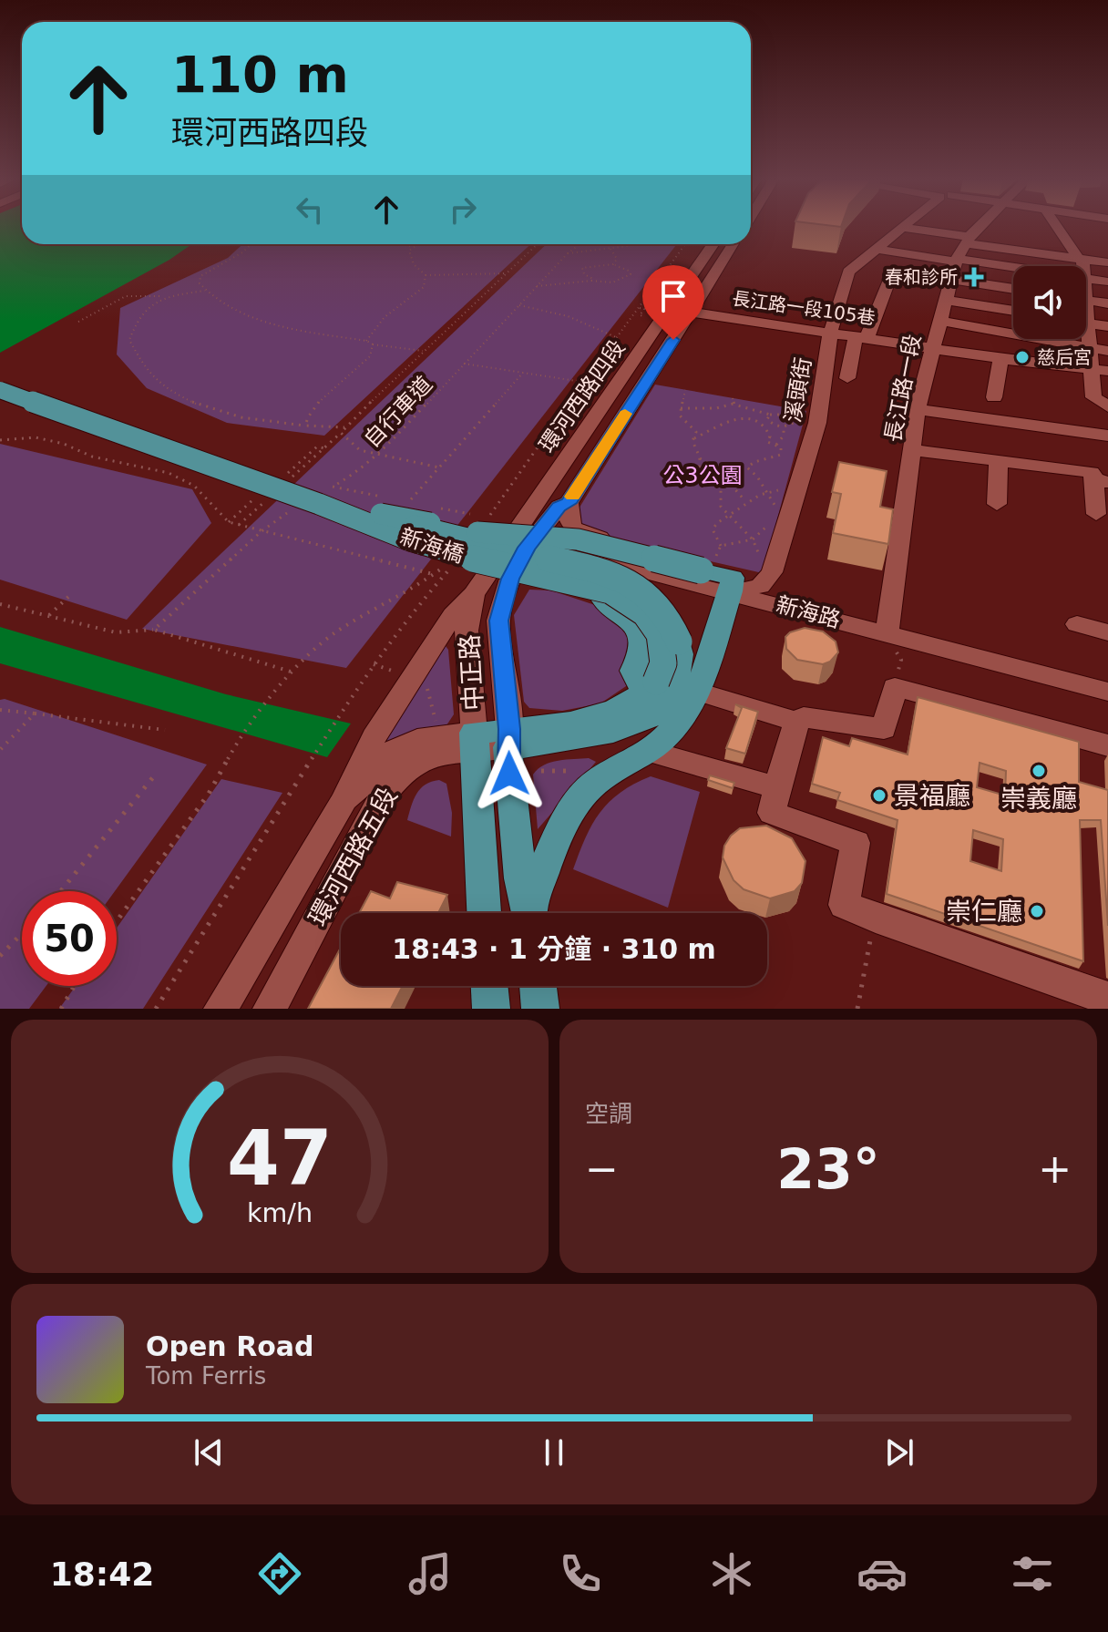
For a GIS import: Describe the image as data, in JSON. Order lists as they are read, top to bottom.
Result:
{
  "streets": {
    "main road": ["新海橋", "中正路"],
    "street": [
      "長江路一段105巷",
      "長江路一段",
      "溪頭街",
      "環河西路四段",
      "新海路",
      "環河西路五段"
    ],
    "path": ["自行車道"]
  },
  "crossings": [
    ["長江路一段105巷", "長江路一段"],
    ["長江路一段105巷", "溪頭街"],
    ["長江路一段105巷", "環河西路四段"],
    ["長江路一段", "新海路"],
    ["溪頭街", "新海路"],
    ["環河西路四段", "新海路"],
    ["環河西路四段", "中正路"],
    ["新海路", "中正路"],
    ["中正路", "環河西路五段"]
  ],
  "parks": ["公3公園"],
  "places": {
    "health": ["春和診所"],
    "other": [
      "慈后宮",
      "崇義廳",
      "景福廳",
      "崇仁廳"
    ]
  },
  "page": {
    "turn": ["110 m", "環河西路四段"],
    "limit": "50",
    "trip": "18:43 · 1 分鐘 · 310 m",
    "tile": "空調",
    "heat": ["−", "23°", "+"],
    "song": ["Open Road", "Tom Ferris"],
    "tabs": "18:42",
    "gauge": ["47", "km/h"]
  }
}
